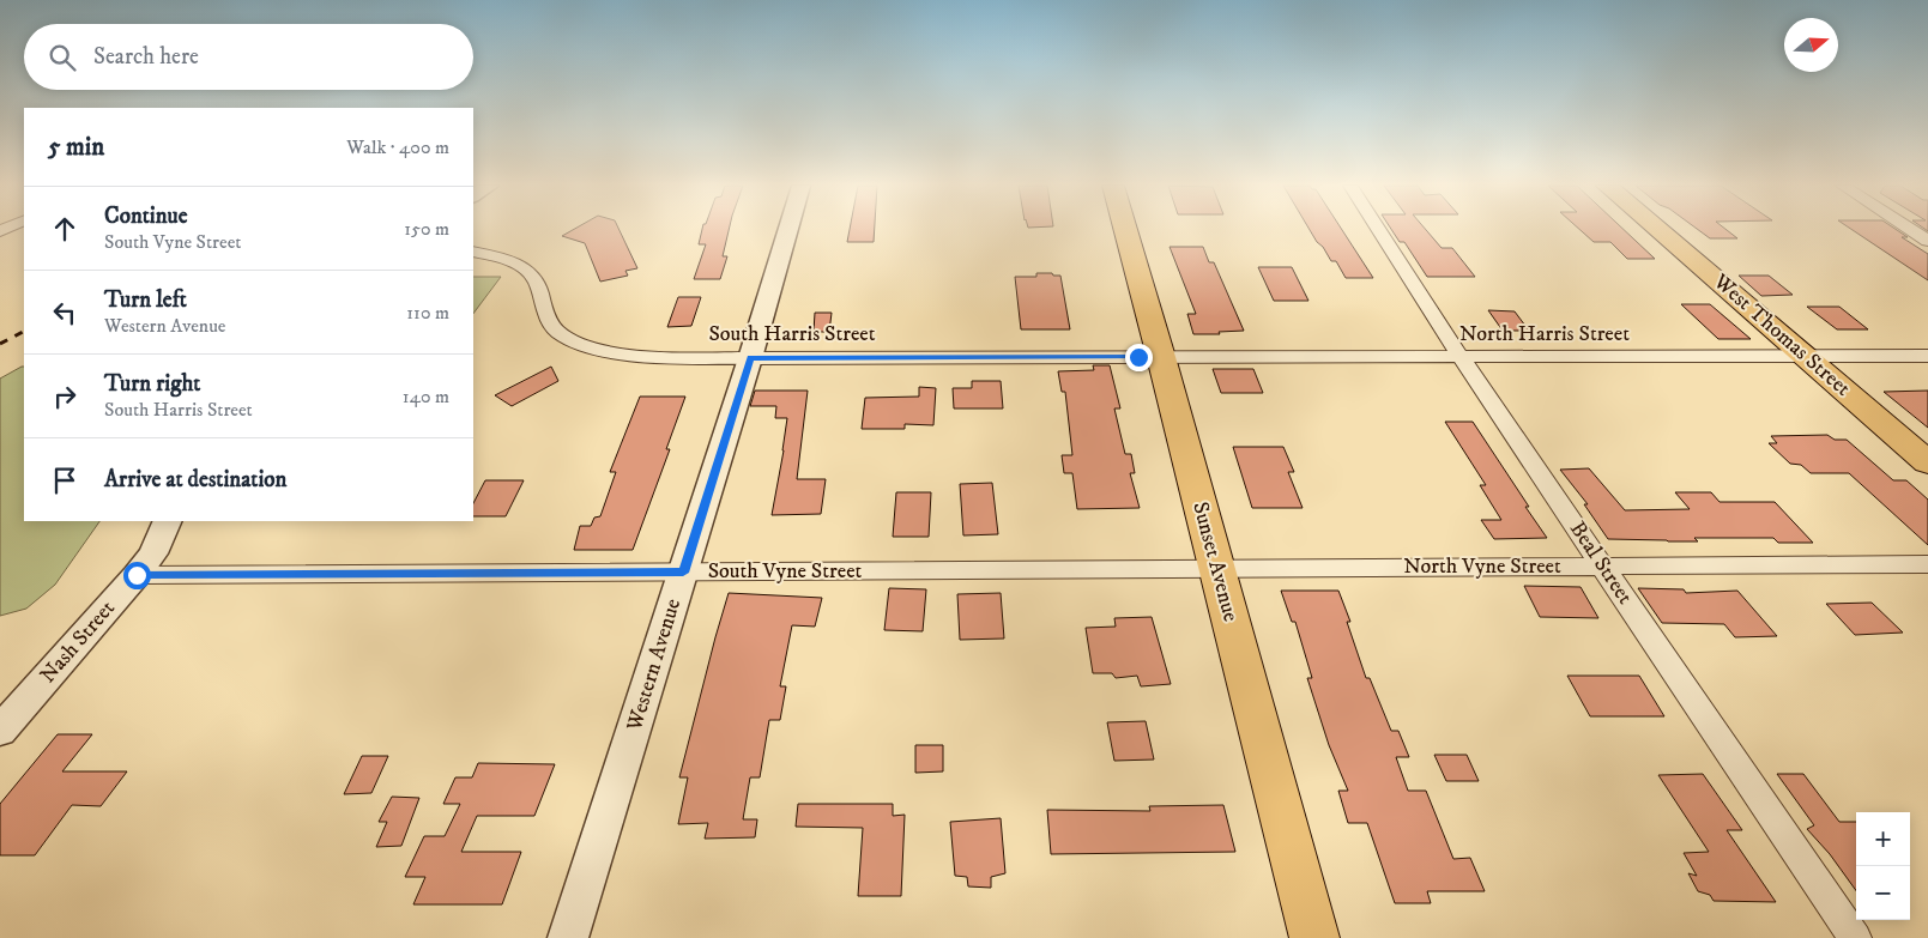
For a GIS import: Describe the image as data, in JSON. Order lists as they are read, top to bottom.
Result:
{
  "streets": {
    "main road": ["West Thomas Street", "Sunset Avenue"],
    "street": [
      "South Harris Street",
      "North Harris Street",
      "Beal Street",
      "North Vyne Street",
      "South Vyne Street",
      "Nash Street",
      "Western Avenue"
    ]
  },
  "crossings": [
    ["South Harris Street", "North Harris Street"],
    ["South Harris Street", "Sunset Avenue"],
    ["South Harris Street", "Western Avenue"],
    ["North Harris Street", "West Thomas Street"],
    ["North Harris Street", "Sunset Avenue"],
    ["North Harris Street", "Beal Street"],
    ["Sunset Avenue", "North Vyne Street"],
    ["Sunset Avenue", "South Vyne Street"],
    ["Beal Street", "North Vyne Street"],
    ["North Vyne Street", "South Vyne Street"],
    ["South Vyne Street", "Nash Street"],
    ["South Vyne Street", "Western Avenue"]
  ],
  "north": "right",
  "page": {
    "search": "Search here",
    "heading": ["5 min", "Walk · 400 m"],
    "list": [
      ["Continue", "South Vyne Street", "150 m"],
      ["Turn left", "Western Avenue", "110 m"],
      ["Turn right", "South Harris Street", "140 m"],
      "Arrive at destination"
    ],
    "map_buttons": ["+", "−"]
  }
}
